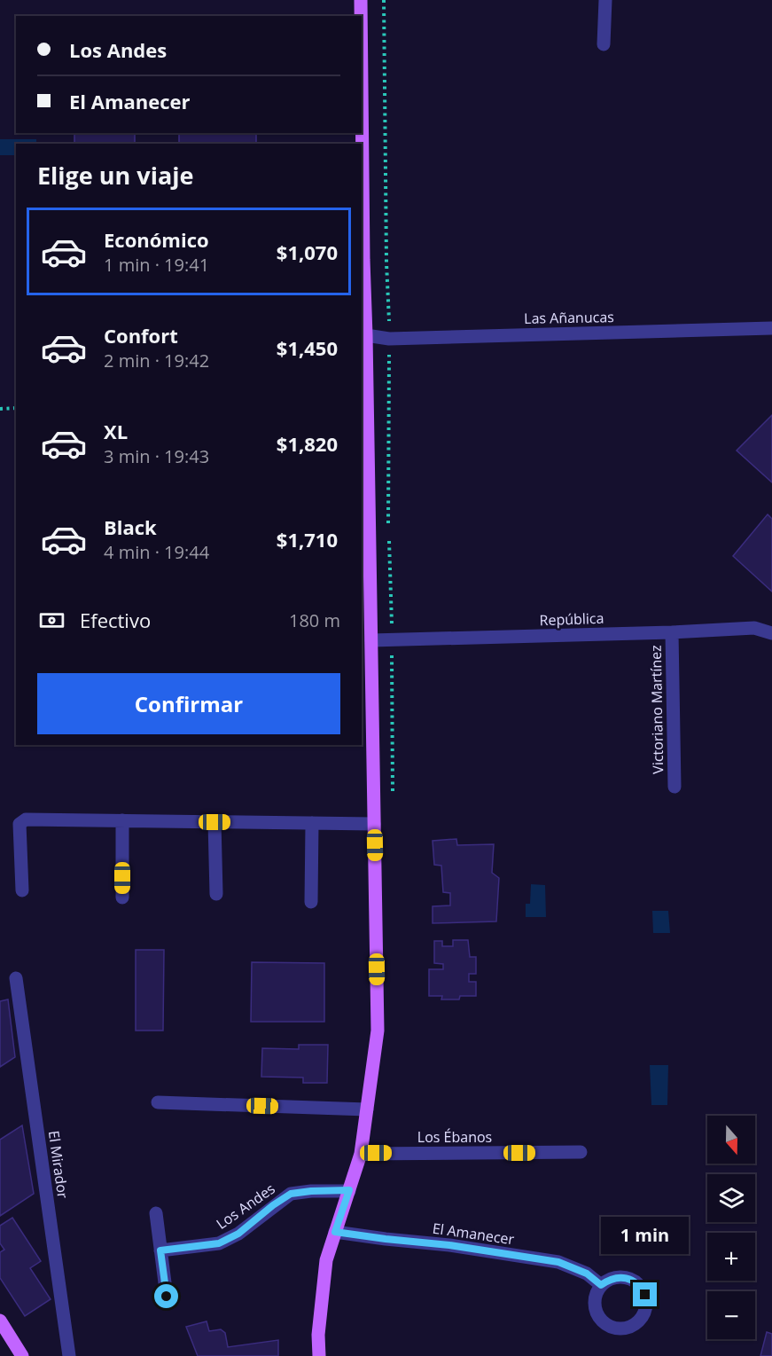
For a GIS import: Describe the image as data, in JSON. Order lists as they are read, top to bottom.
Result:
{
  "streets": {
    "street": [
      "Las Añanucas",
      "República",
      "Victoriano Martínez",
      "Los Ébanos",
      "El Mirador",
      "Los Andes",
      "El Amanecer"
    ]
  },
  "crossings": [
    ["República", "Victoriano Martínez"]
  ],
  "north": "bottom",
  "page": {
    "banner": ["Los Andes", "El Amanecer"],
    "heading": "Elige un viaje",
    "list": [
      {
        "name": "Económico",
        "note": "1 min · 19:41",
        "value": "$1,070"
      },
      {
        "name": "Confort",
        "note": "2 min · 19:42",
        "value": "$1,450"
      },
      {
        "name": "XL",
        "note": "3 min · 19:43",
        "value": "$1,820"
      },
      {
        "name": "Black",
        "note": "4 min · 19:44",
        "value": "$1,710"
      }
    ],
    "pay": ["Efectivo", "180 m"],
    "buttons": "Confirmar",
    "map_buttons": ["+", "−"],
    "bubble": "1 min"
  }
}
